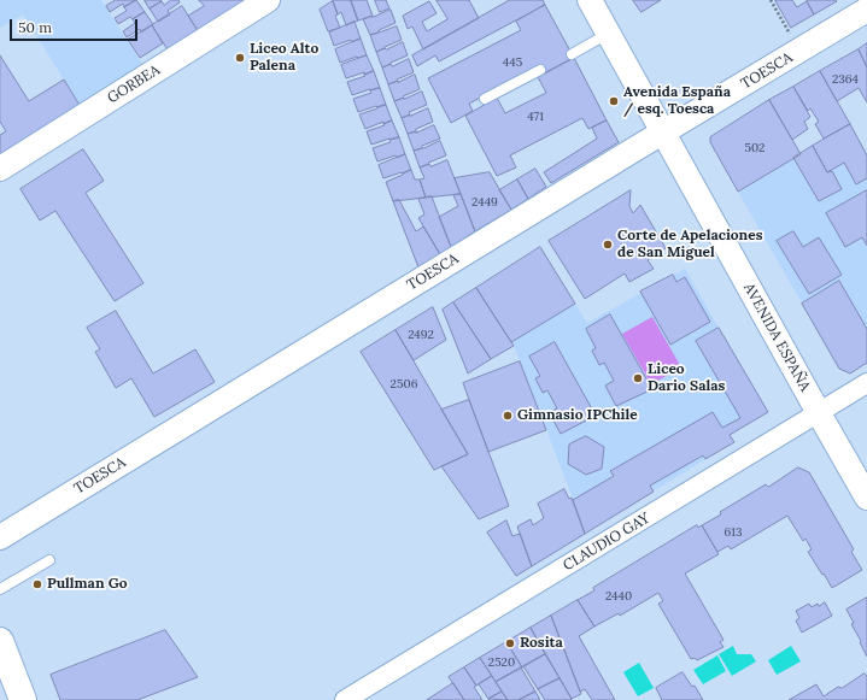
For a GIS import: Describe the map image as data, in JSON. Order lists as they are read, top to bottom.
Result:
{
  "streets": {
    "street": [
      "TOESCA",
      "GORBEA",
      "AVENIDA ESPAÑA",
      "CLAUDIO GAY"
    ]
  },
  "crossings": [
    ["TOESCA", "AVENIDA ESPAÑA"],
    ["AVENIDA ESPAÑA", "CLAUDIO GAY"]
  ],
  "places": [
    "Liceo Alto Palena",
    "Avenida España / esq. Toesca",
    "Corte de Apelaciones de San Miguel",
    "Liceo Dario Salas",
    "Gimnasio IPChile",
    "Pullman Go",
    "Rosita"
  ],
  "house_numbers": [
    "445",
    "2364",
    "471",
    "502",
    "2449",
    "2492",
    "2506",
    "613",
    "2440",
    "2520"
  ],
  "scale_bar": "50 m"
}
